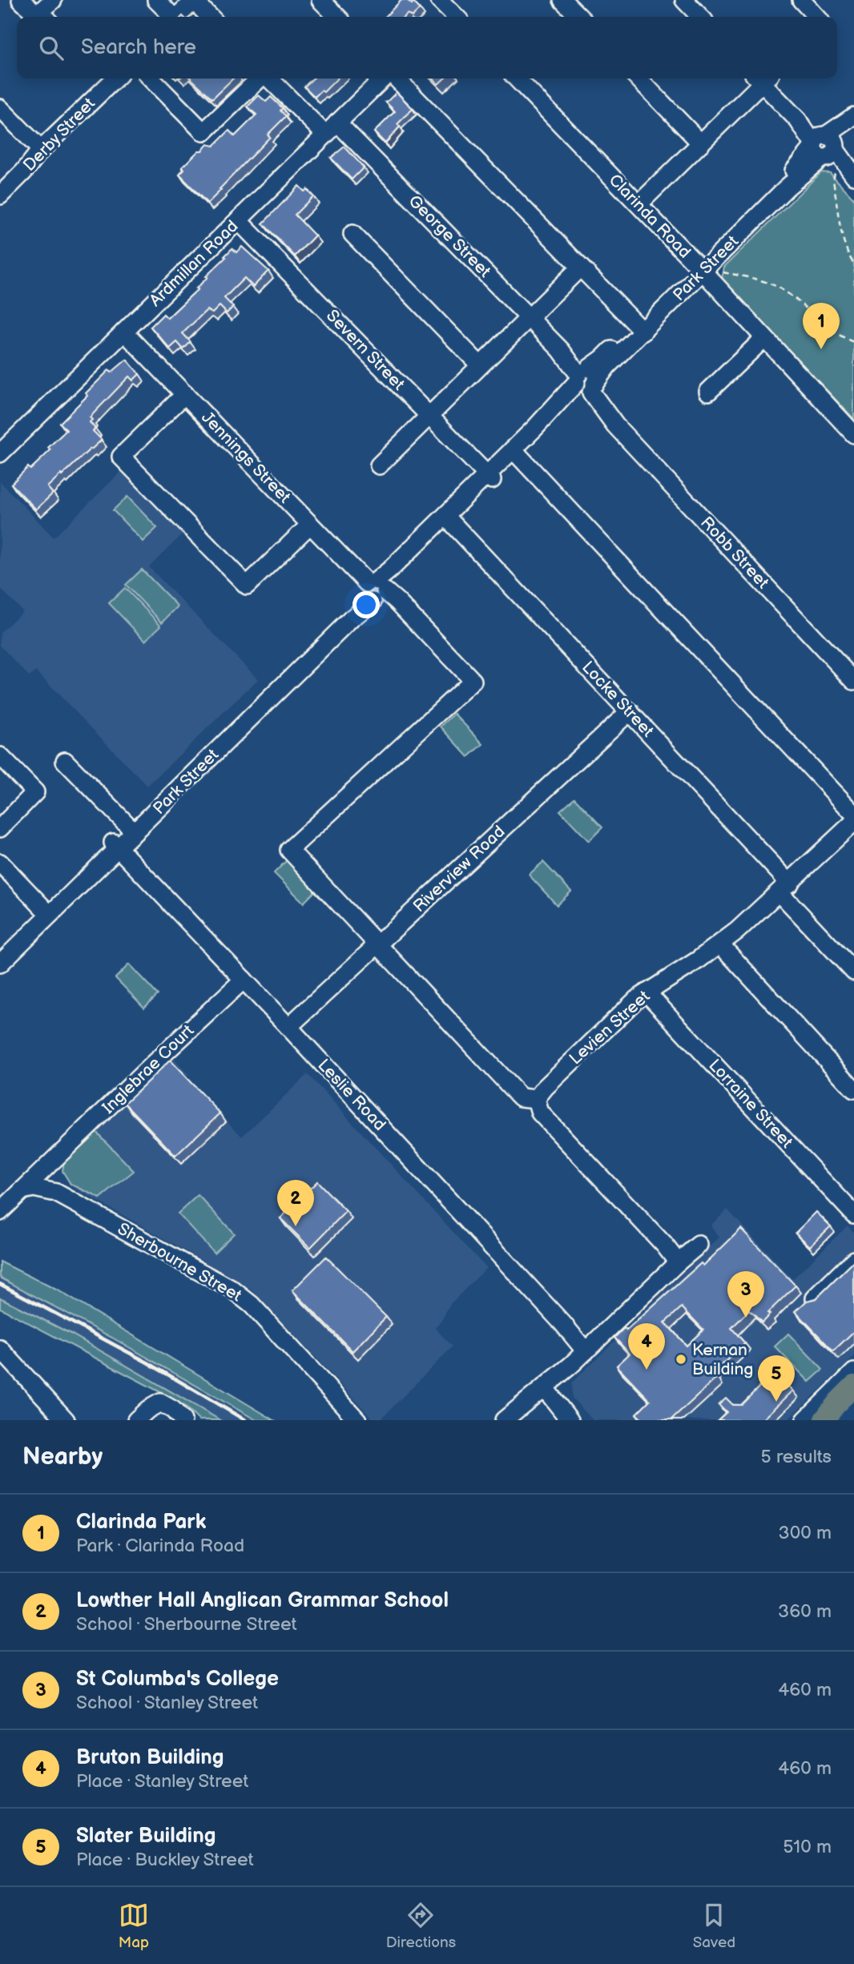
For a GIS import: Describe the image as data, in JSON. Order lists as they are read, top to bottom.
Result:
{
  "streets": {
    "street": [
      "Derby Street",
      "Clarinda Road",
      "George Street",
      "Ardmillan Road",
      "Park Street",
      "Severn Street",
      "Jennings Street",
      "Robb Street",
      "Locke Street",
      "Riverview Road",
      "Levien Street",
      "Inglebrae Court",
      "Leslie Road",
      "Lorraine Street",
      "Sherbourne Street"
    ]
  },
  "crossings": [
    ["Clarinda Road", "Park Street"],
    ["George Street", "Ardmillan Road"],
    ["George Street", "Park Street"],
    ["George Street", "Robb Street"],
    ["Ardmillan Road", "Severn Street"],
    ["Ardmillan Road", "Jennings Street"],
    ["Park Street", "Severn Street"],
    ["Park Street", "Jennings Street"],
    ["Park Street", "Robb Street"],
    ["Park Street", "Locke Street"],
    ["Park Street", "Leslie Road"],
    ["Jennings Street", "Riverview Road"],
    ["Locke Street", "Riverview Road"],
    ["Locke Street", "Levien Street"],
    ["Riverview Road", "Leslie Road"],
    ["Levien Street", "Lorraine Street"],
    ["Inglebrae Court", "Leslie Road"],
    ["Inglebrae Court", "Sherbourne Street"]
  ],
  "places": ["Kernan Building"],
  "page": {
    "search": "Search here",
    "pins": [
      "1",
      "2",
      "3",
      "4",
      "5"
    ],
    "heading": ["Nearby", "5 results"],
    "list": [
      {
        "mark": "1",
        "name": "Clarinda Park",
        "note": "Park · Clarinda Road",
        "value": "300 m"
      },
      {
        "mark": "2",
        "name": "Lowther Hall Anglican Grammar School",
        "note": "School · Sherbourne Street",
        "value": "360 m"
      },
      {
        "mark": "3",
        "name": "St Columba's College",
        "note": "School · Stanley Street",
        "value": "460 m"
      },
      {
        "mark": "4",
        "name": "Bruton Building",
        "note": "Place · Stanley Street",
        "value": "460 m"
      },
      {
        "mark": "5",
        "name": "Slater Building",
        "note": "Place · Buckley Street",
        "value": "510 m"
      }
    ],
    "nav": ["Map", "Directions", "Saved"]
  }
}
